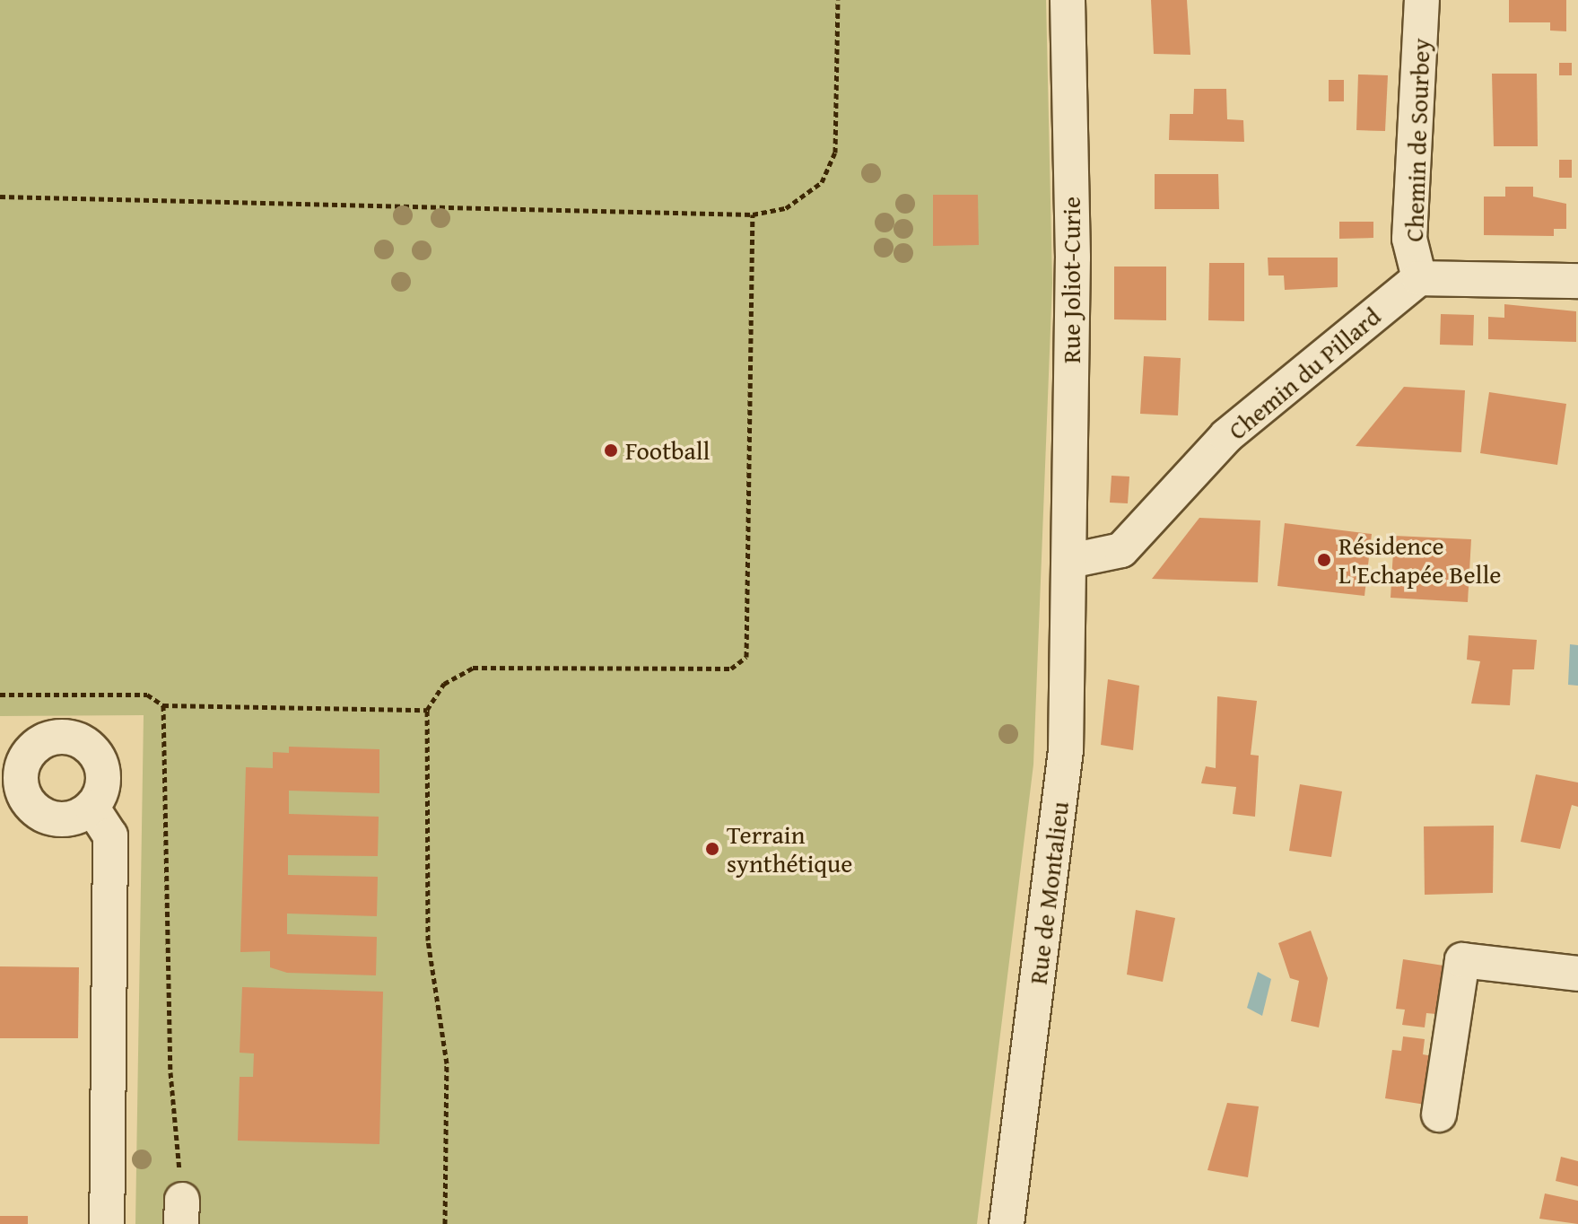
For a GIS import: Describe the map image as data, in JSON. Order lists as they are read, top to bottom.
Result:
{
  "streets": {
    "street": [
      "Chemin de Sourbey",
      "Rue Joliot-Curie",
      "Chemin du Pillard",
      "Rue de Montalieu"
    ]
  },
  "crossings": [
    ["Chemin de Sourbey", "Chemin du Pillard"],
    ["Rue Joliot-Curie", "Chemin du Pillard"],
    ["Rue Joliot-Curie", "Rue de Montalieu"],
    ["Chemin du Pillard", "Rue de Montalieu"]
  ],
  "places": ["Football", "Résidence L'Echapée Belle", "Terrain synthétique"]
}
